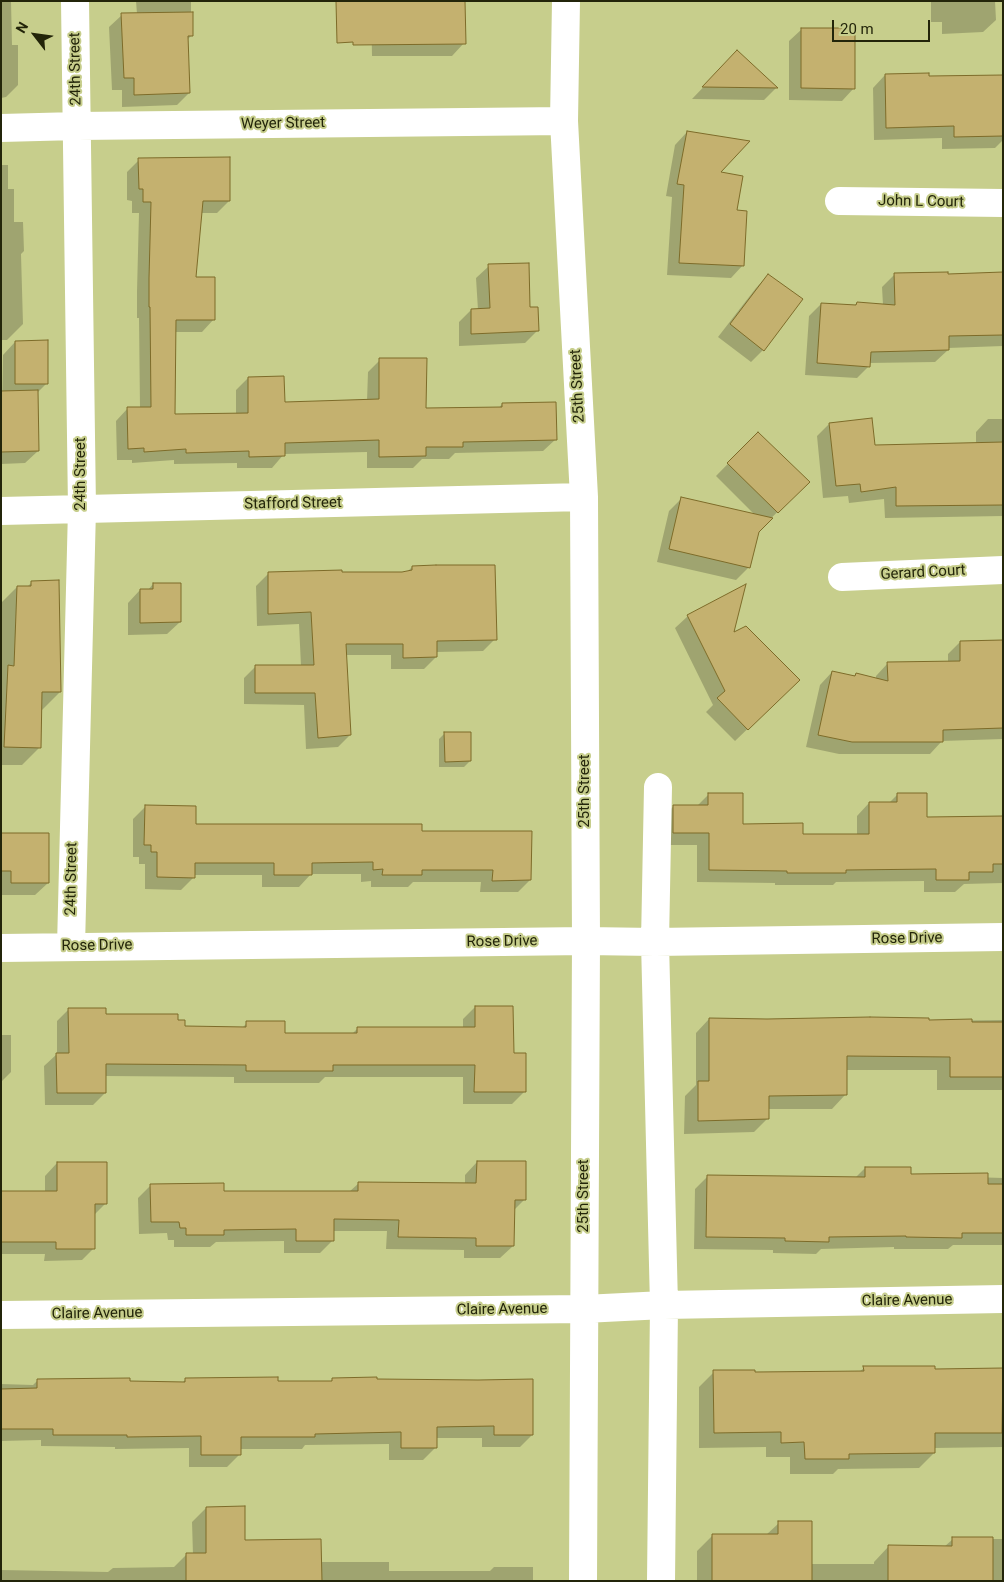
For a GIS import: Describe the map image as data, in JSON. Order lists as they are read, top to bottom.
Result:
{
  "streets": {
    "street": [
      "24th Street",
      "Weyer Street",
      "John L Court",
      "25th Street",
      "Stafford Street",
      "Gerard Court",
      "Rose Drive",
      "Claire Avenue"
    ]
  },
  "crossings": [
    ["24th Street", "Weyer Street"],
    ["24th Street", "Stafford Street"],
    ["24th Street", "Rose Drive"],
    ["Weyer Street", "25th Street"],
    ["25th Street", "Stafford Street"],
    ["25th Street", "Rose Drive"],
    ["25th Street", "Claire Avenue"]
  ],
  "scale_bar": "20 m",
  "north": "top left"
}
